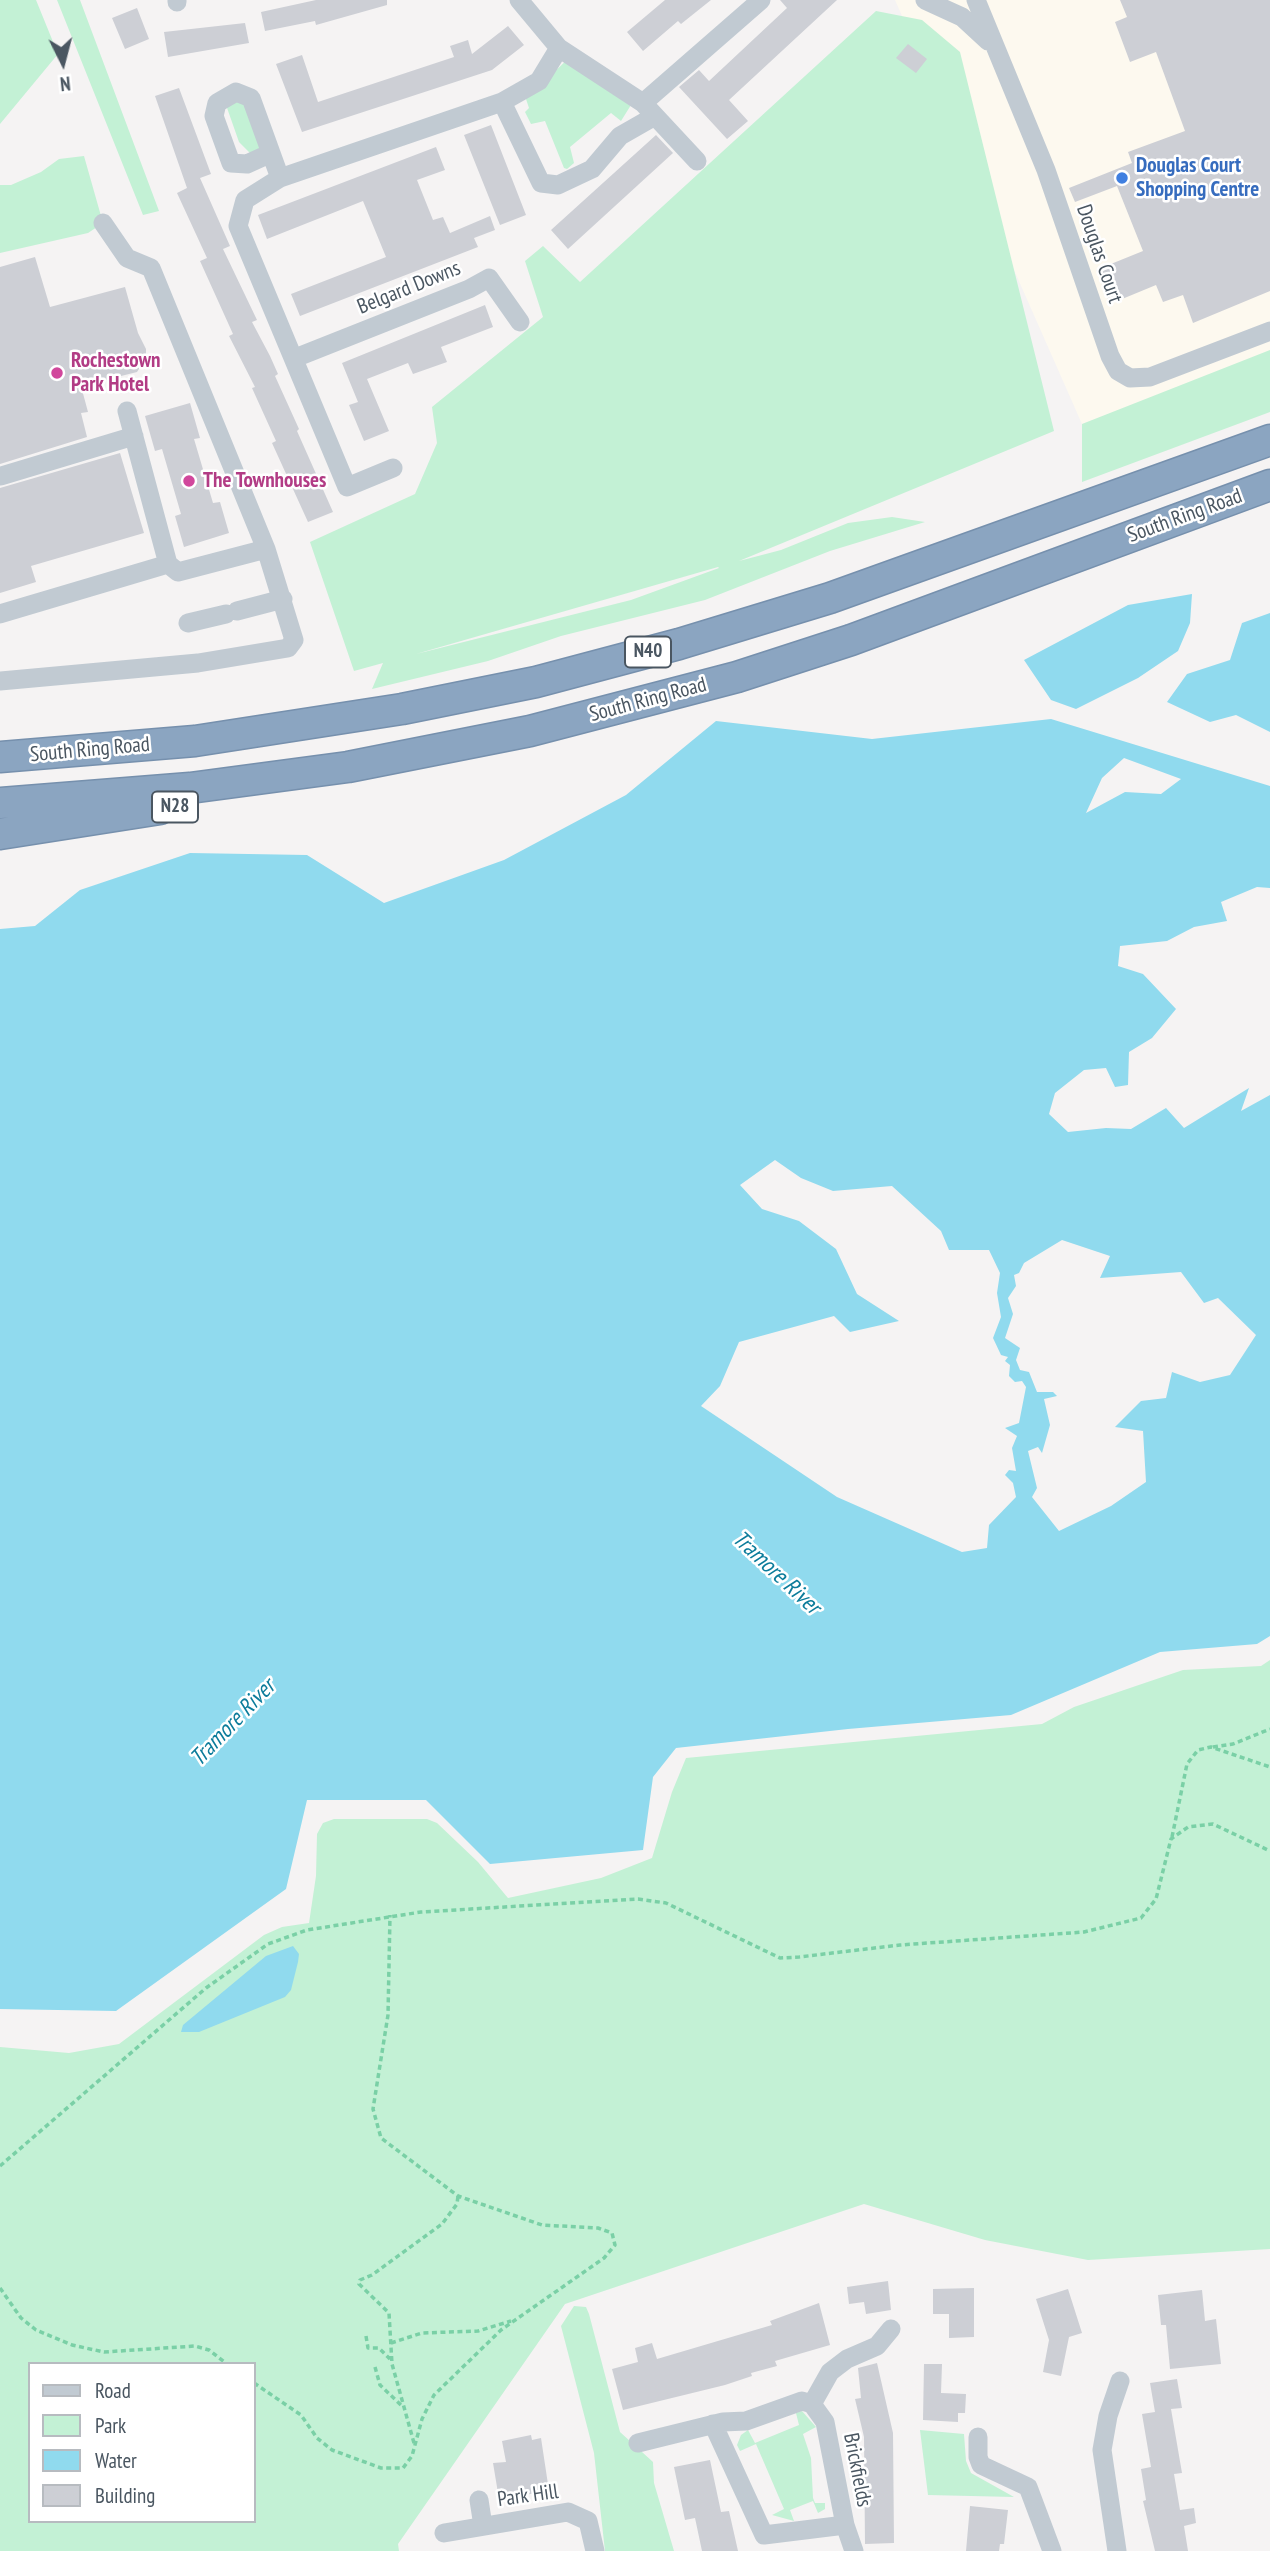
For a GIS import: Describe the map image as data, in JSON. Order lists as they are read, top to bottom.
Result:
{
  "streets": {
    "highway": ["South Ring Road", "N40", "N28"],
    "street": [
      "Douglas Court",
      "Belgard Downs",
      "Brickfields",
      "Park Hill"
    ]
  },
  "crossings": [
    ["South Ring Road", "N28"]
  ],
  "water": ["Tramore River"],
  "places": ["Douglas Court Shopping Centre", "Rochestown Park Hotel", "The Townhouses"],
  "legend": [
    "Road",
    "Park",
    "Water",
    "Building"
  ],
  "north": "bottom"
}
